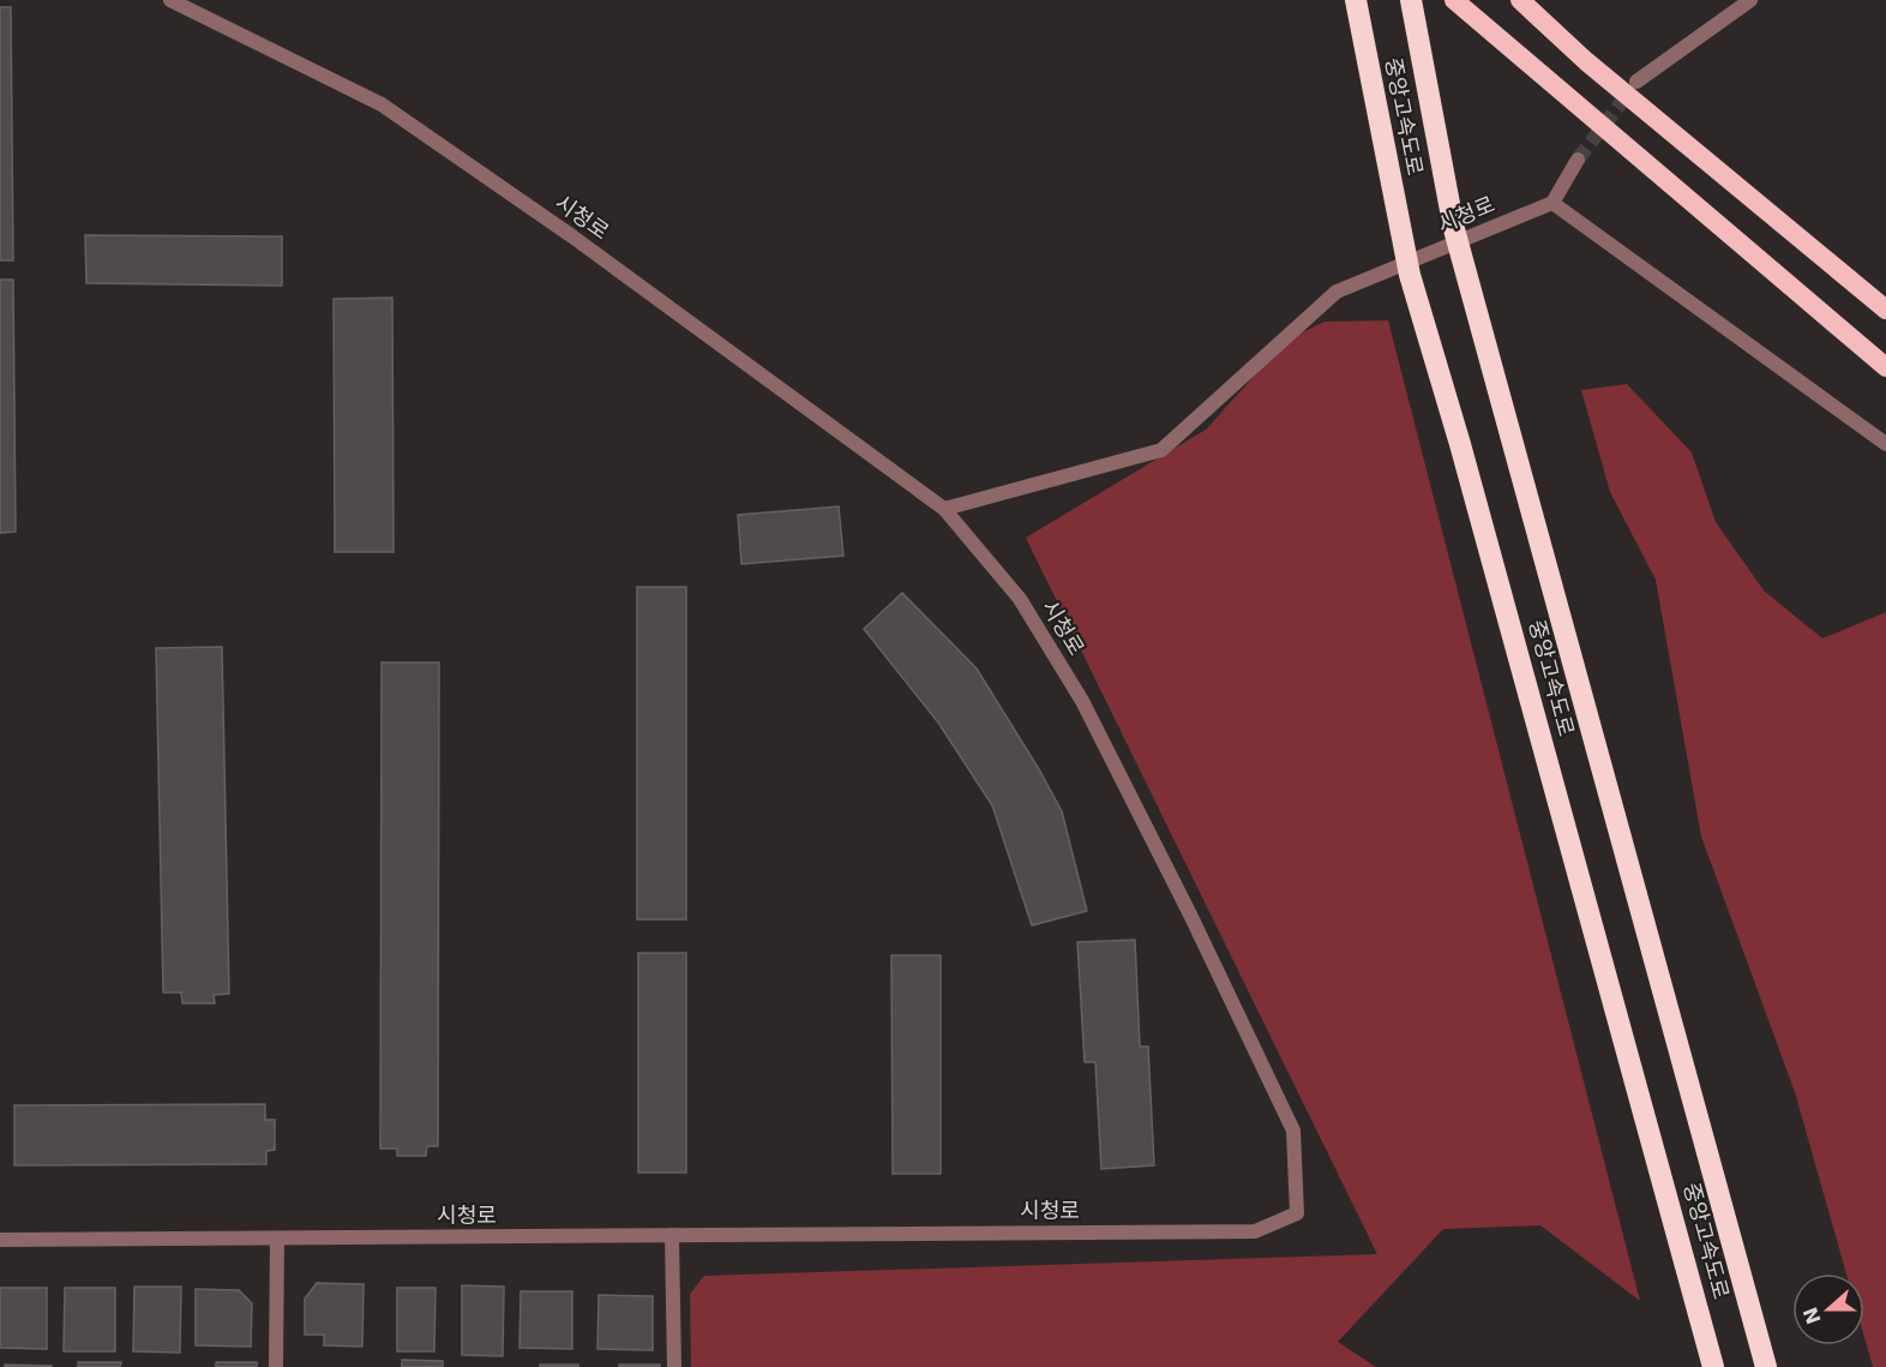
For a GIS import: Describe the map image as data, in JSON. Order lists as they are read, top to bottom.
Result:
{
  "streets": {
    "highway": ["중앙고속도로"],
    "street": ["시청로"]
  },
  "north": "left"
}
